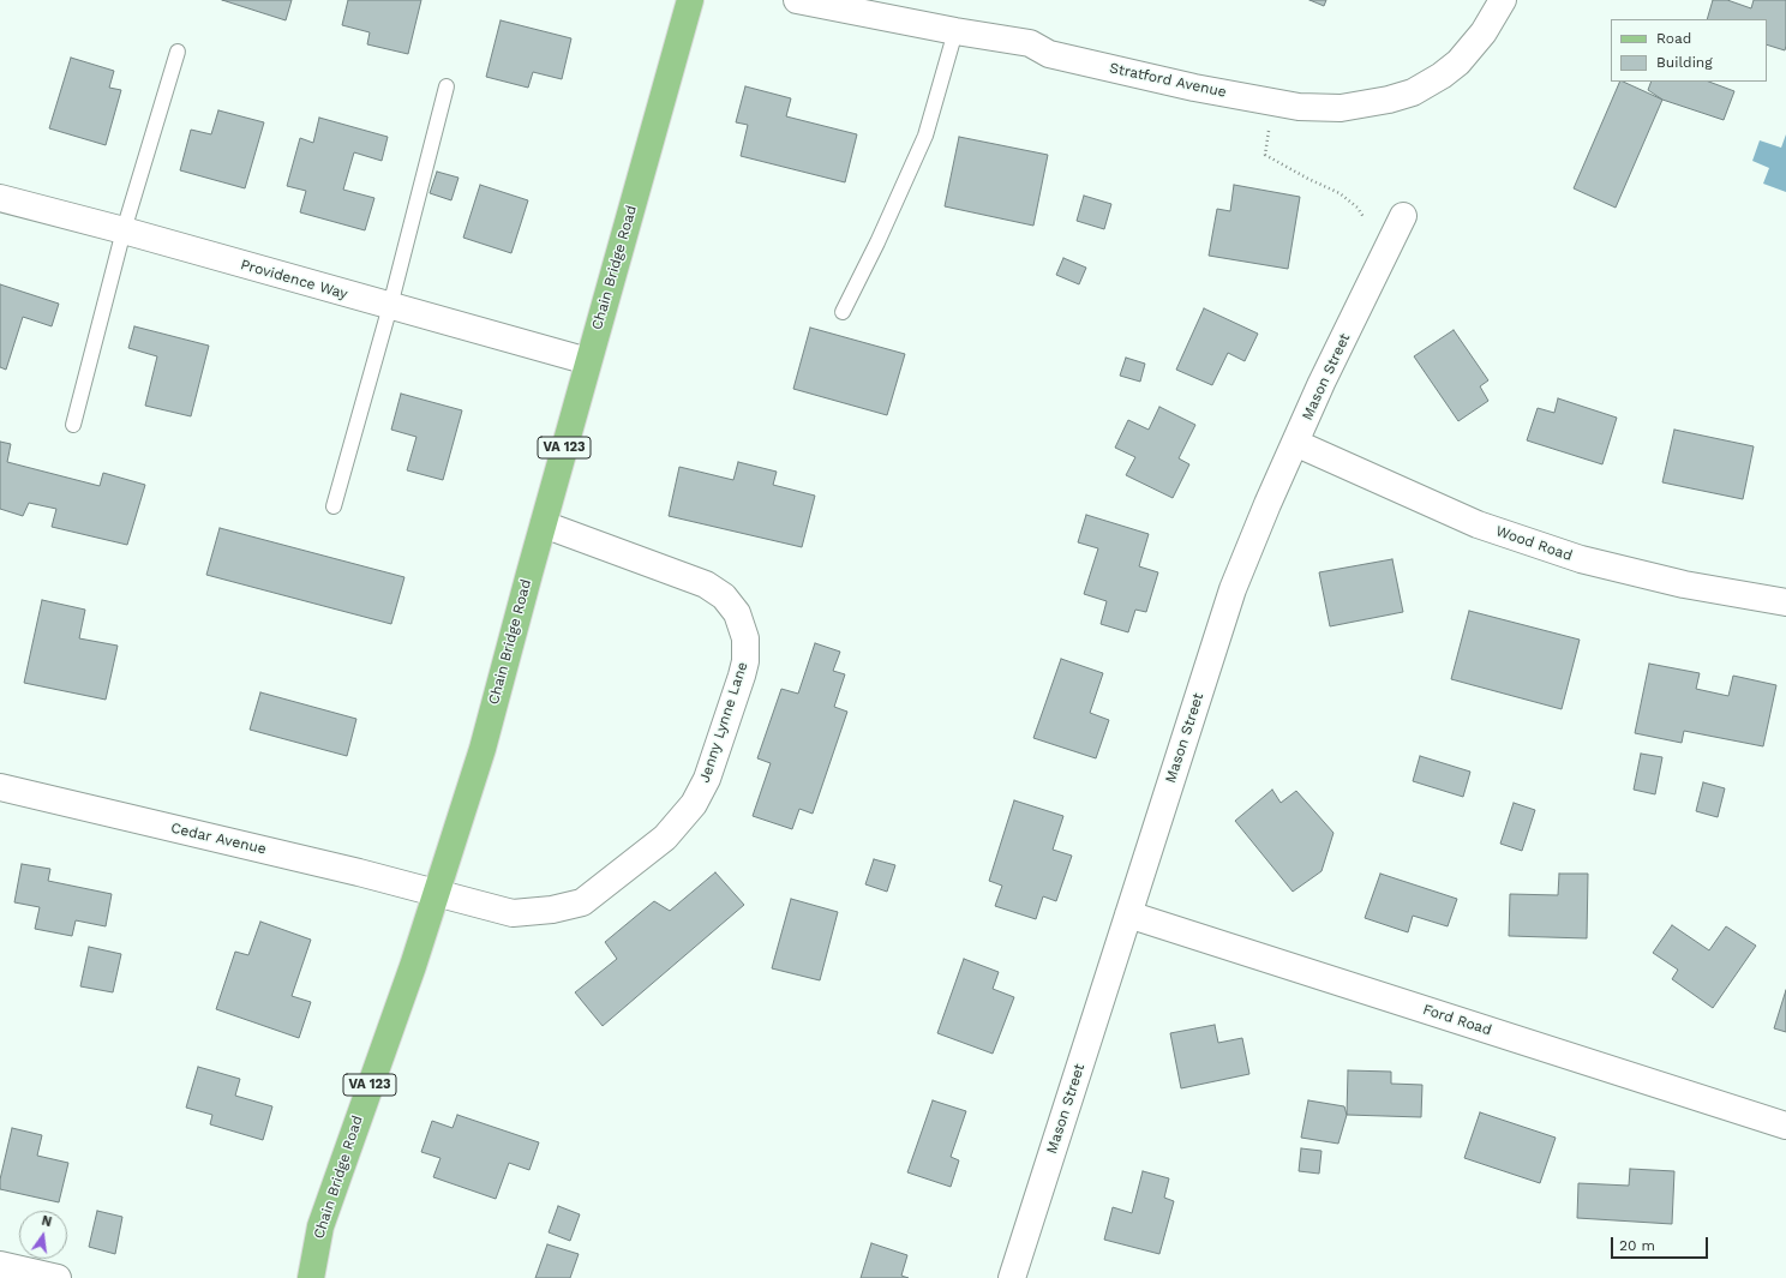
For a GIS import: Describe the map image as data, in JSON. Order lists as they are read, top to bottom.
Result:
{
  "streets": {
    "main road": ["Chain Bridge Road", "VA 123"],
    "street": [
      "Stratford Avenue",
      "Providence Way",
      "Mason Street",
      "Wood Road",
      "Jenny Lynne Lane",
      "Cedar Avenue",
      "Ford Road"
    ]
  },
  "crossings": [
    ["Chain Bridge Road", "Providence Way"],
    ["Chain Bridge Road", "Jenny Lynne Lane"],
    ["Chain Bridge Road", "Cedar Avenue"],
    ["Mason Street", "Wood Road"],
    ["Mason Street", "Ford Road"],
    ["Jenny Lynne Lane", "Cedar Avenue"]
  ],
  "legend": ["Road", "Building"],
  "scale_bar": "20 m",
  "north": "top"
}
